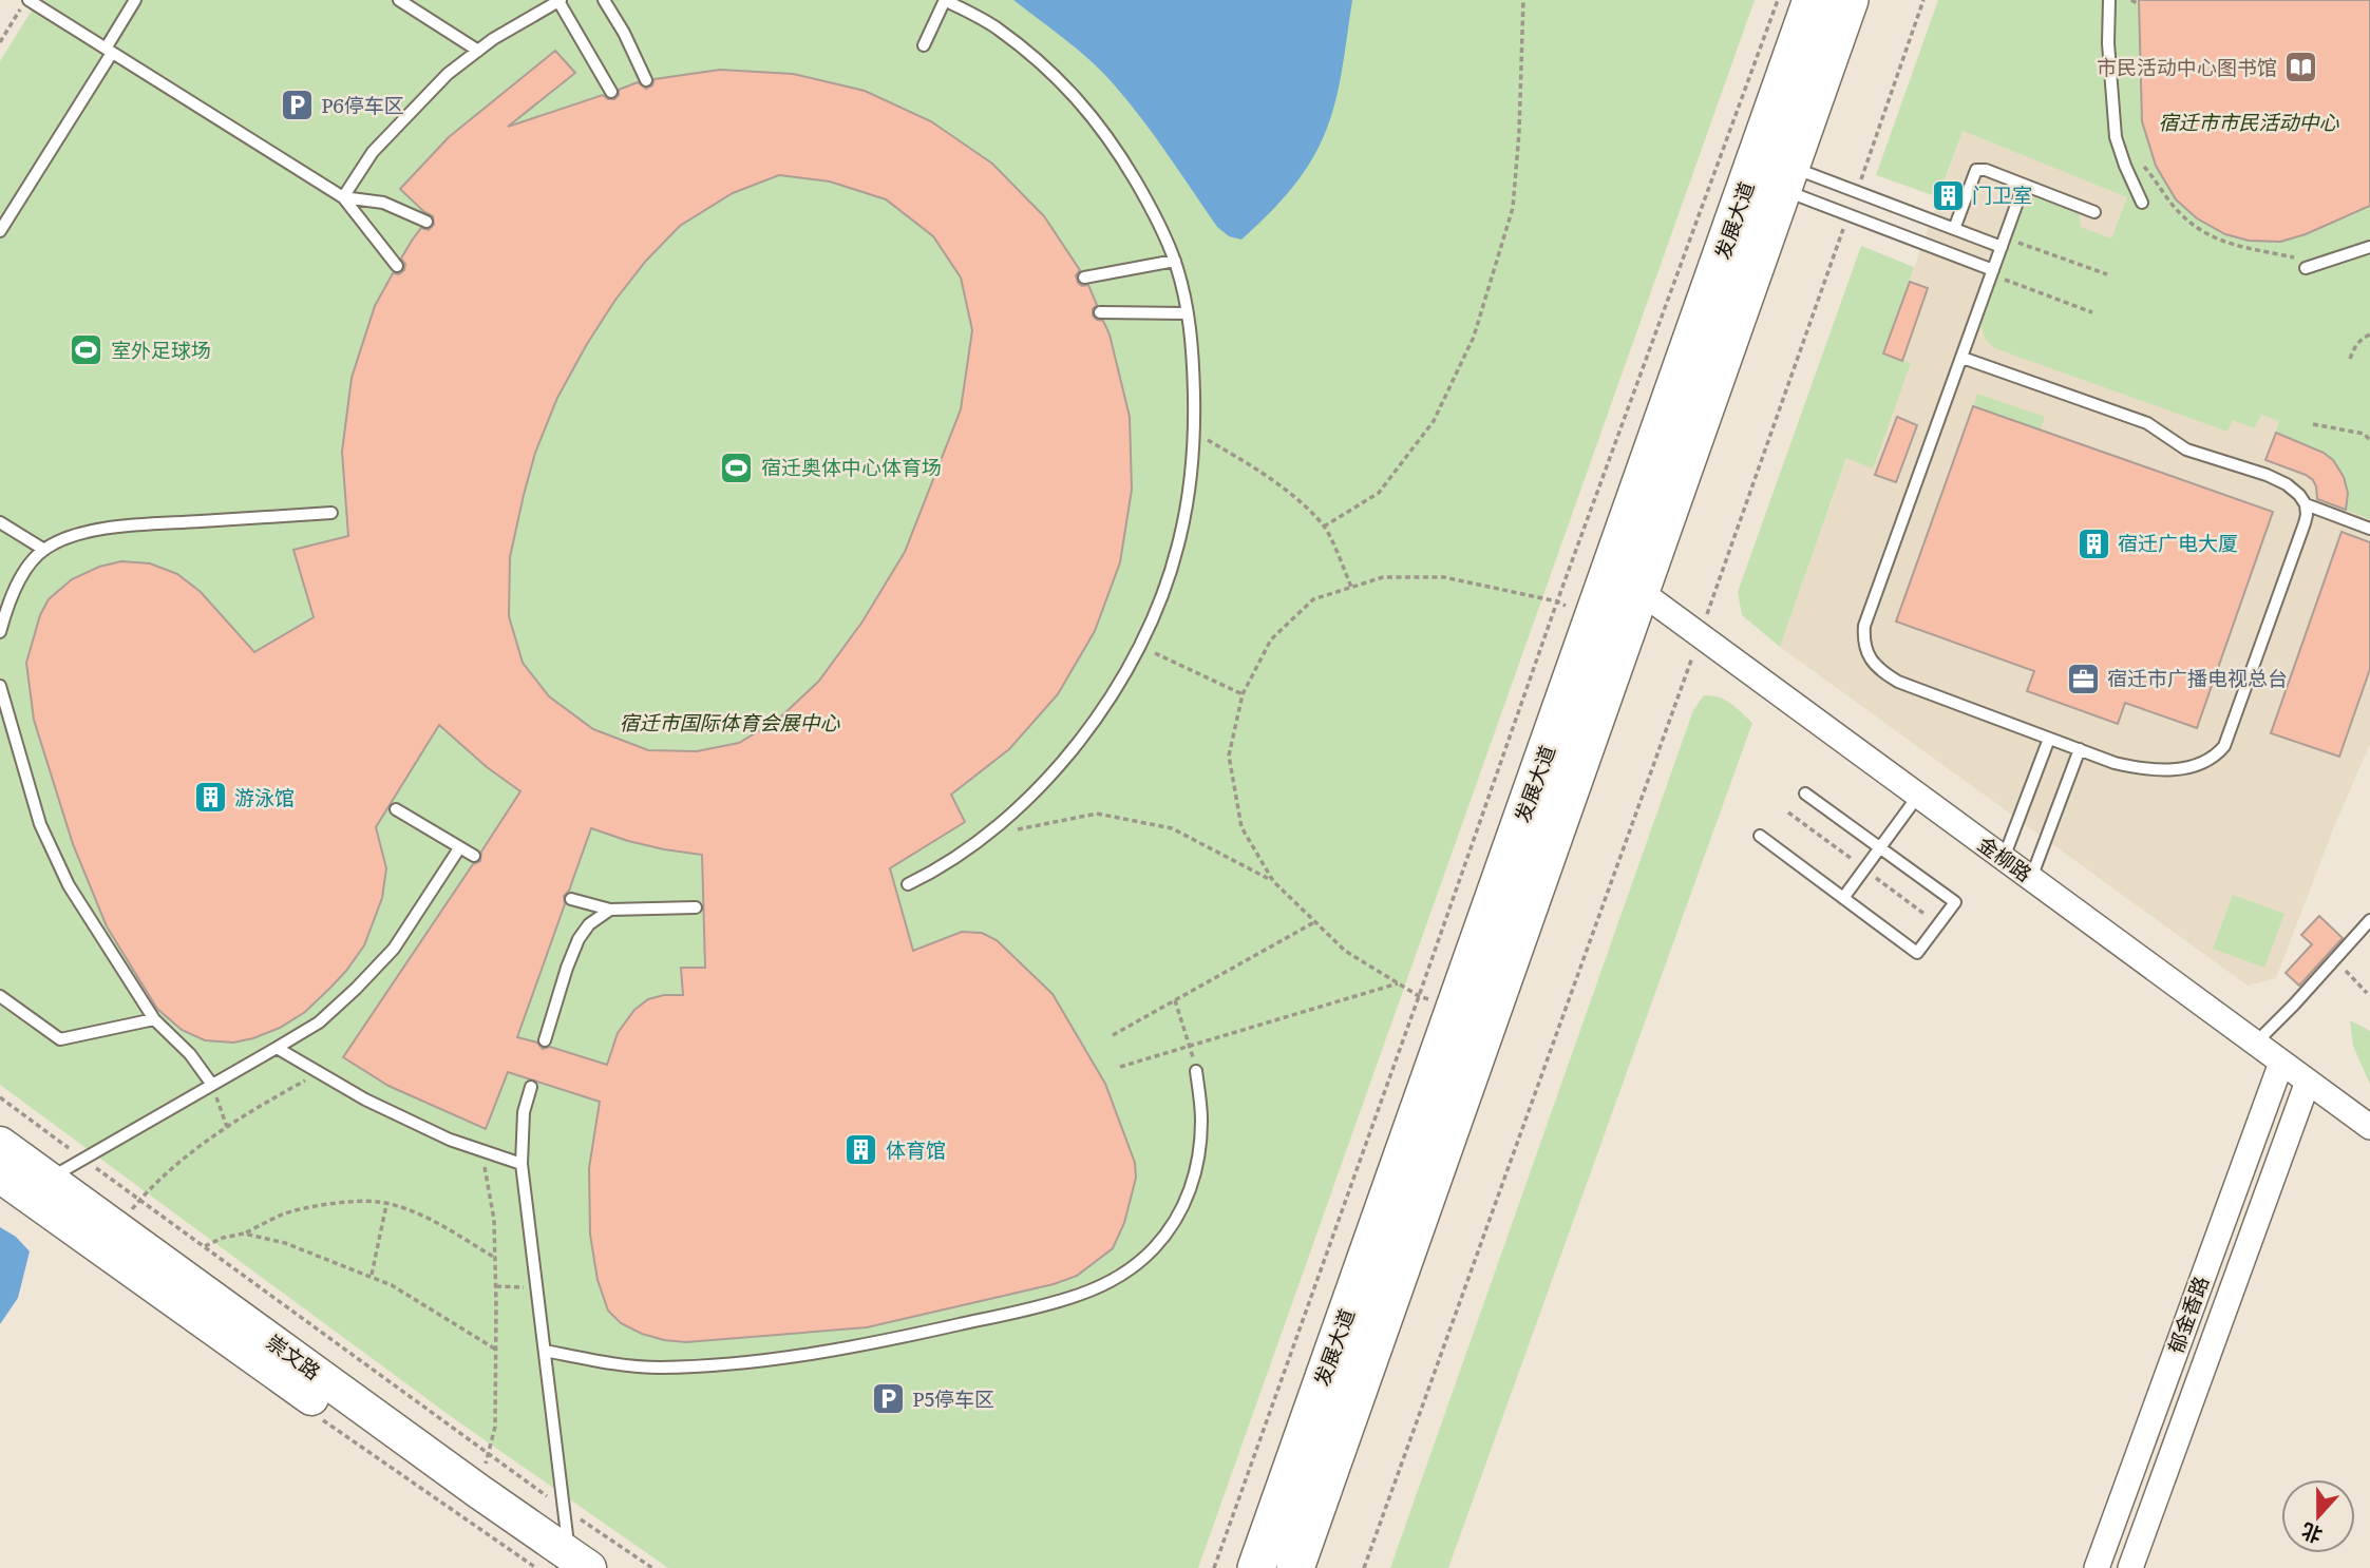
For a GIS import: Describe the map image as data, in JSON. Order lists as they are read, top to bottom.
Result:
{
  "streets": {
    "main road": ["发展大道"],
    "street": ["金柳路", "郁金香路", "崇文路"]
  },
  "crossings": [
    ["发展大道", "金柳路"],
    ["金柳路", "郁金香路"]
  ],
  "parks": ["宿迁市市民活动中心", "宿迁市国际体育会展中心"],
  "places": {
    "library": ["市民活动中心图书馆"],
    "parking": ["P6停车区", "P5停车区"],
    "building": [
      "门卫室",
      "宿迁广电大厦",
      "游泳馆",
      "体育馆"
    ],
    "sports": ["室外足球场", "宿迁奥体中心体育场"],
    "office": ["宿迁市广播电视总台"]
  },
  "north": "bottom"
}
